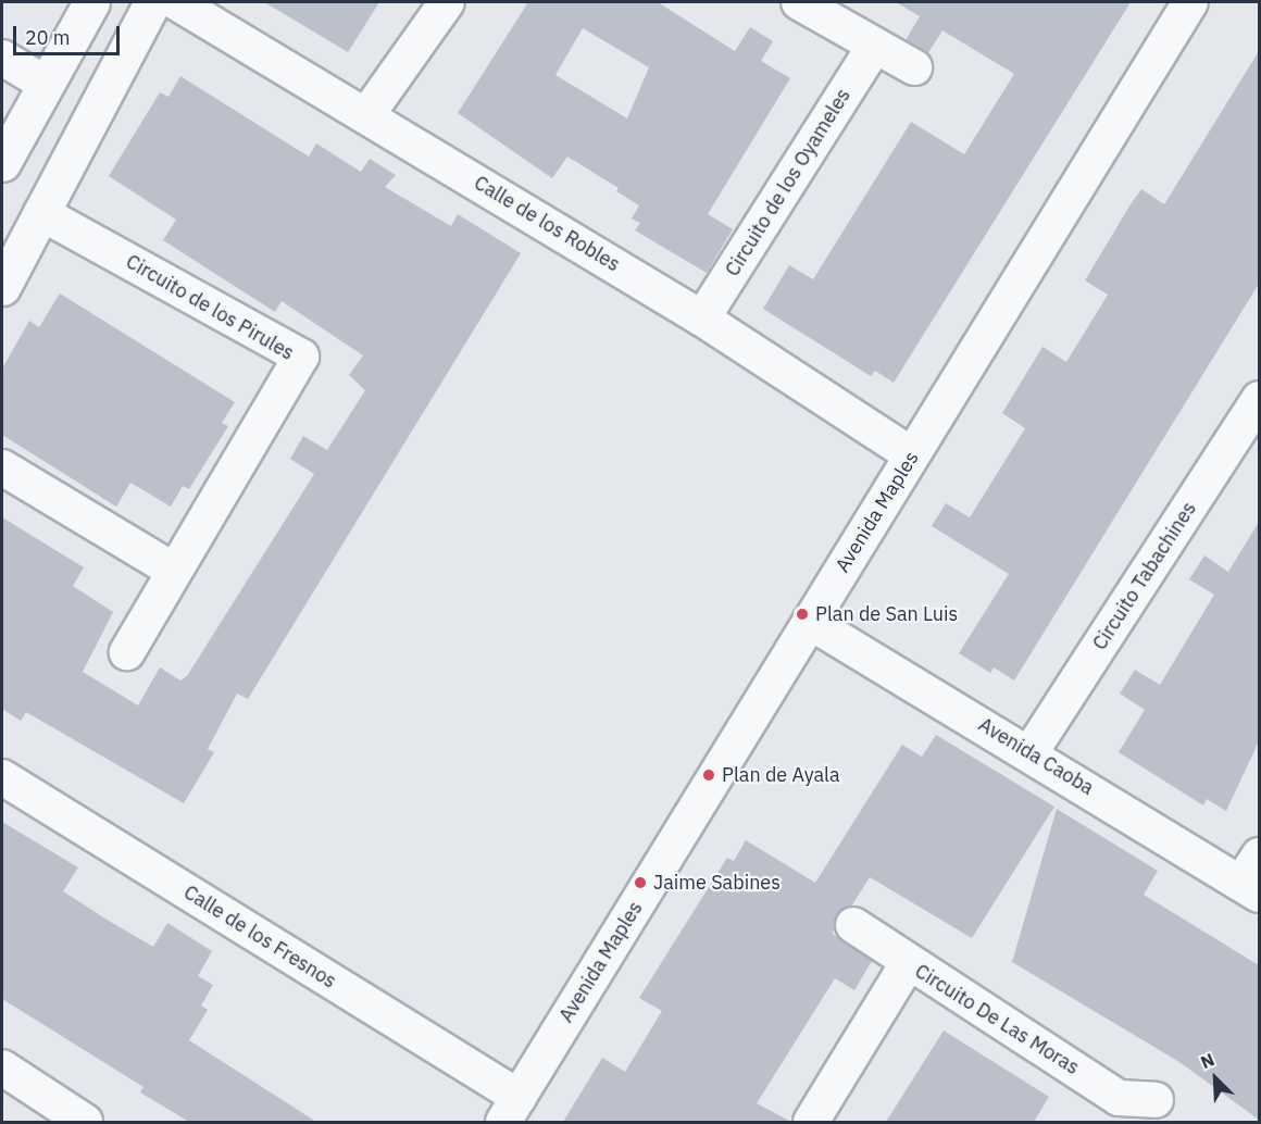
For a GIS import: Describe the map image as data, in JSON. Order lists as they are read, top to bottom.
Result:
{
  "streets": {
    "street": [
      "Circuito de los Oyameles",
      "Calle de los Robles",
      "Circuito de los Pirules",
      "Avenida Maples",
      "Circuito Tabachines",
      "Avenida Caoba",
      "Calle de los Fresnos",
      "Circuito De Las Moras"
    ]
  },
  "crossings": [
    ["Circuito de los Oyameles", "Calle de los Robles"],
    ["Calle de los Robles", "Avenida Maples"],
    ["Avenida Maples", "Avenida Caoba"],
    ["Avenida Maples", "Calle de los Fresnos"],
    ["Circuito Tabachines", "Avenida Caoba"]
  ],
  "places": ["Plan de San Luis", "Plan de Ayala", "Jaime Sabines"],
  "scale_bar": "20 m",
  "north": "top left"
}
